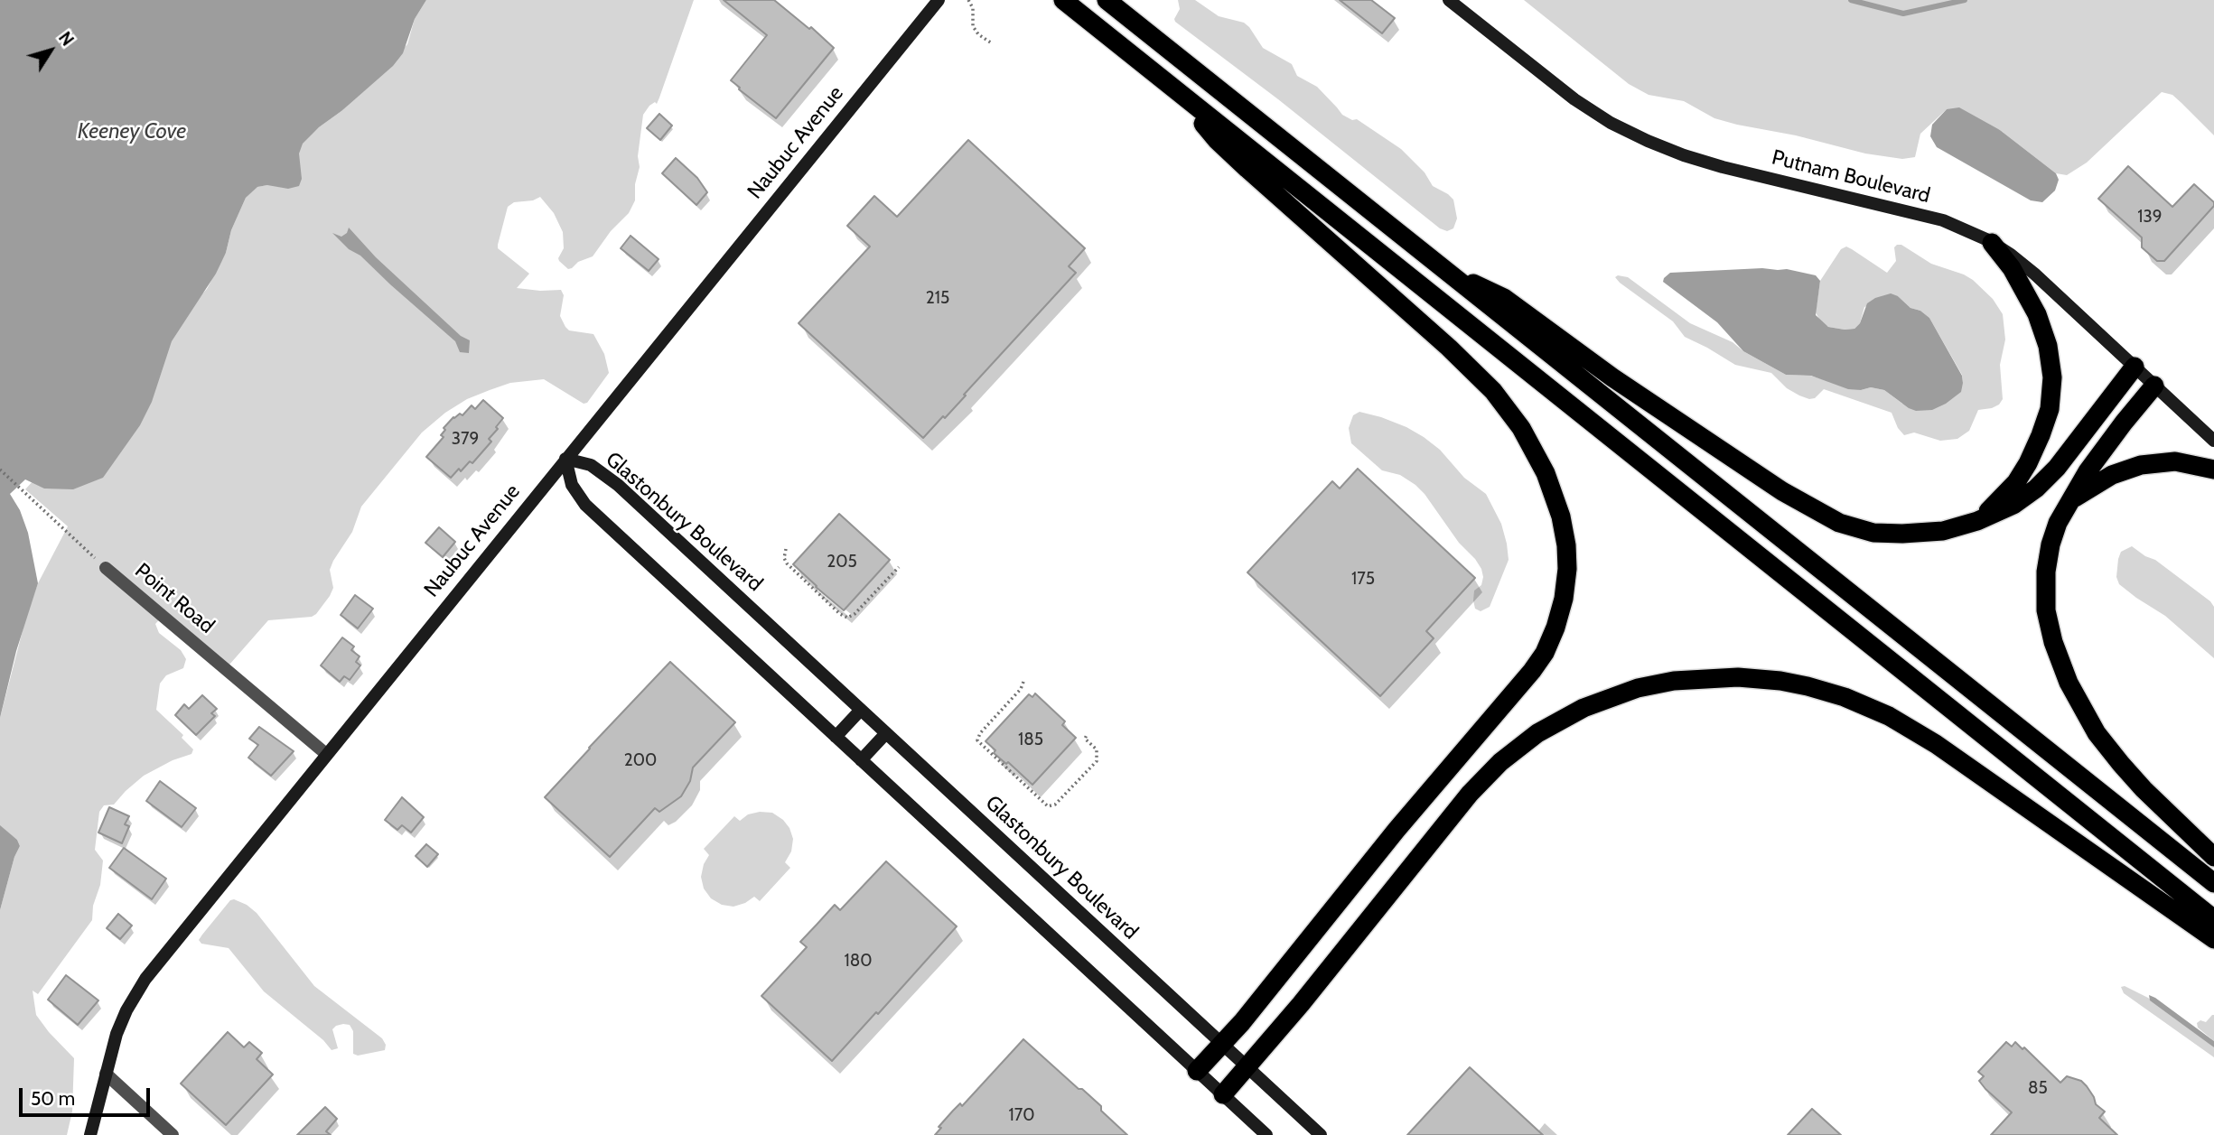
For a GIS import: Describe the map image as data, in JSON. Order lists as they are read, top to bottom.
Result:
{
  "streets": {
    "street": [
      "Naubuc Avenue",
      "Putnam Boulevard",
      "Glastonbury Boulevard",
      "Point Road"
    ]
  },
  "crossings": [
    ["Naubuc Avenue", "Glastonbury Boulevard"],
    ["Naubuc Avenue", "Point Road"]
  ],
  "water": ["Keeney Cove"],
  "house_numbers": [
    "139",
    "215",
    "379",
    "205",
    "175",
    "185",
    "200",
    "180",
    "85",
    "170"
  ],
  "scale_bar": "50 m",
  "north": "top right"
}
